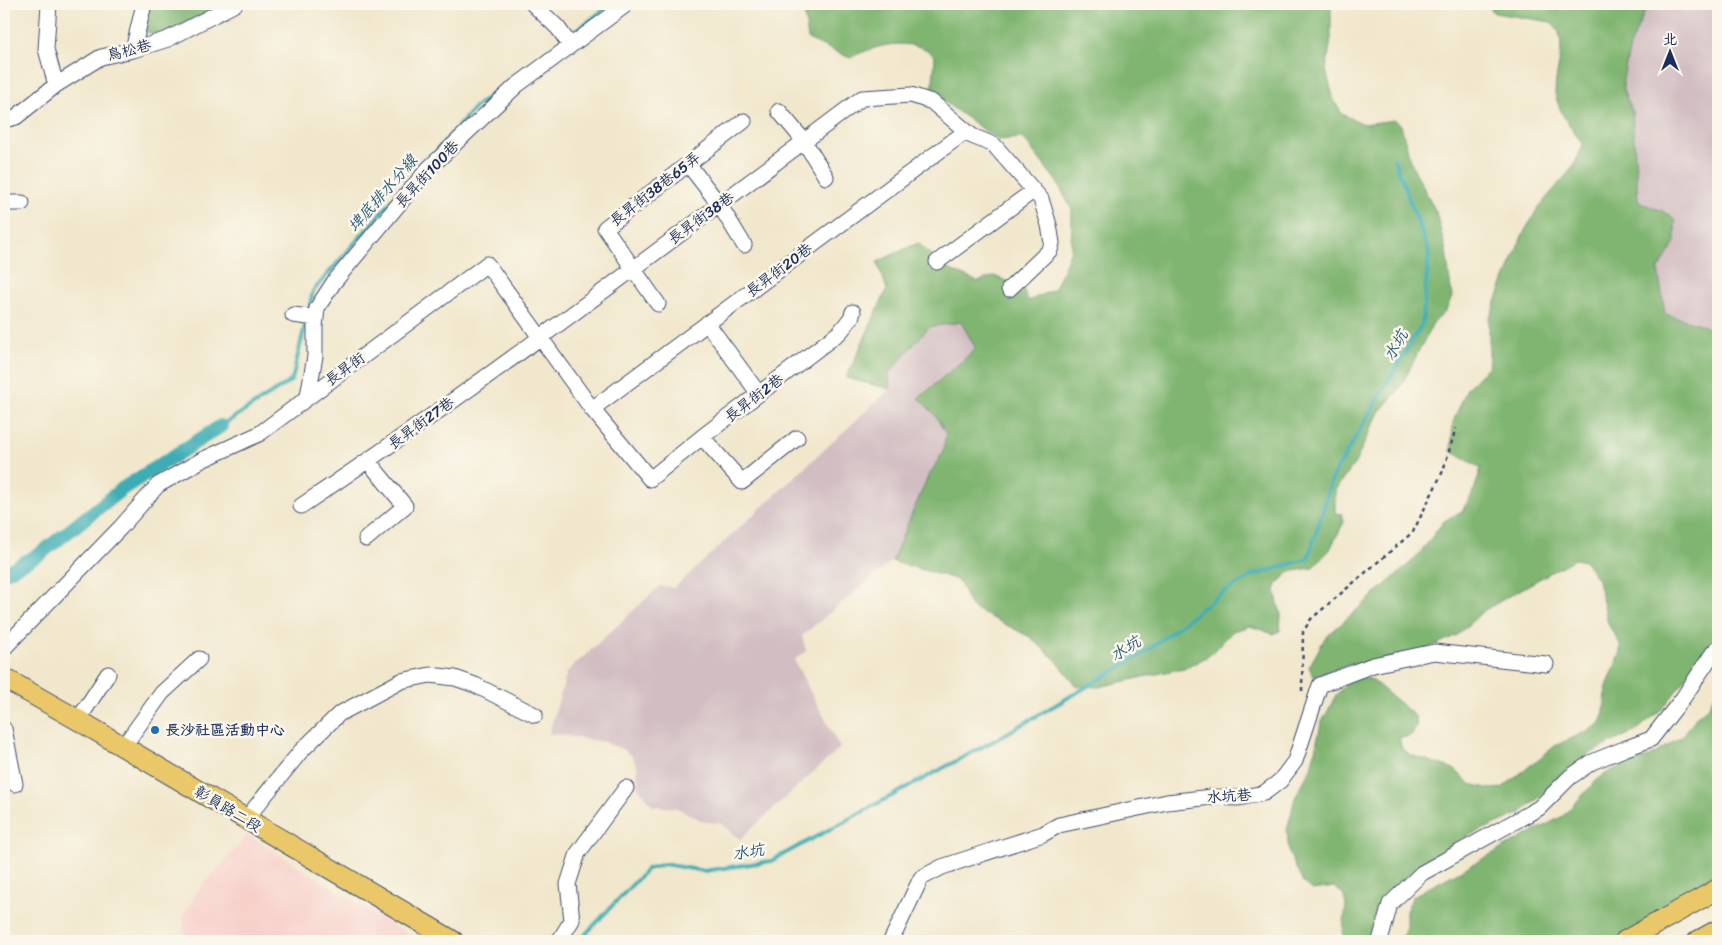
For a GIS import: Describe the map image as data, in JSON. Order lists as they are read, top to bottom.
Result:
{
  "streets": {
    "main road": ["彰員路二段"],
    "lane": [
      "鳥松巷",
      "長昇街100巷",
      "長昇街38巷65弄",
      "長昇街38巷",
      "長昇街20巷",
      "長昇街",
      "長昇街2巷",
      "長昇街27巷",
      "水坑巷"
    ]
  },
  "crossings": [
    ["長昇街100巷", "長昇街"],
    ["長昇街38巷65弄", "長昇街38巷"],
    ["長昇街38巷", "長昇街20巷"],
    ["長昇街38巷", "長昇街"],
    ["長昇街38巷", "長昇街27巷"],
    ["長昇街20巷", "長昇街"],
    ["長昇街", "長昇街2巷"],
    ["長昇街", "長昇街27巷"]
  ],
  "water": ["埤底排水分線", "水坑"],
  "places": ["長沙社區活動中心"],
  "north": "top"
}
